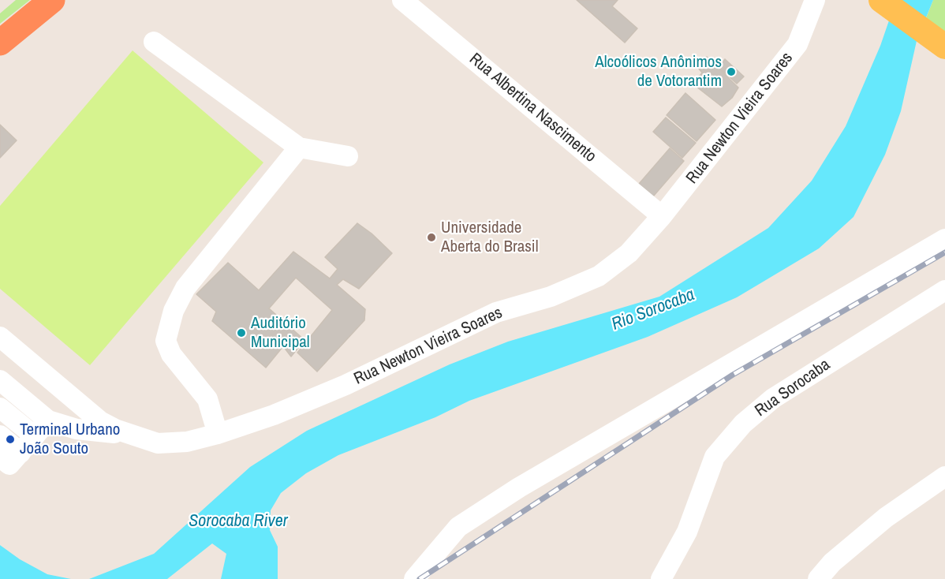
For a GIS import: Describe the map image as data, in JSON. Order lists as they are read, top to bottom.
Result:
{
  "streets": {
    "street": ["Rua Albertina Nascimento", "Rua Newton Vieira Soares", "Rua Sorocaba"]
  },
  "crossings": [
    ["Rua Albertina Nascimento", "Rua Newton Vieira Soares"]
  ],
  "water": ["Rio Sorocaba", "Sorocaba River"],
  "places": [
    "Alcoólicos Anônimos de Votorantim",
    "Universidade Aberta do Brasil",
    "Auditório Municipal",
    "Terminal Urbano João Souto"
  ]
}
